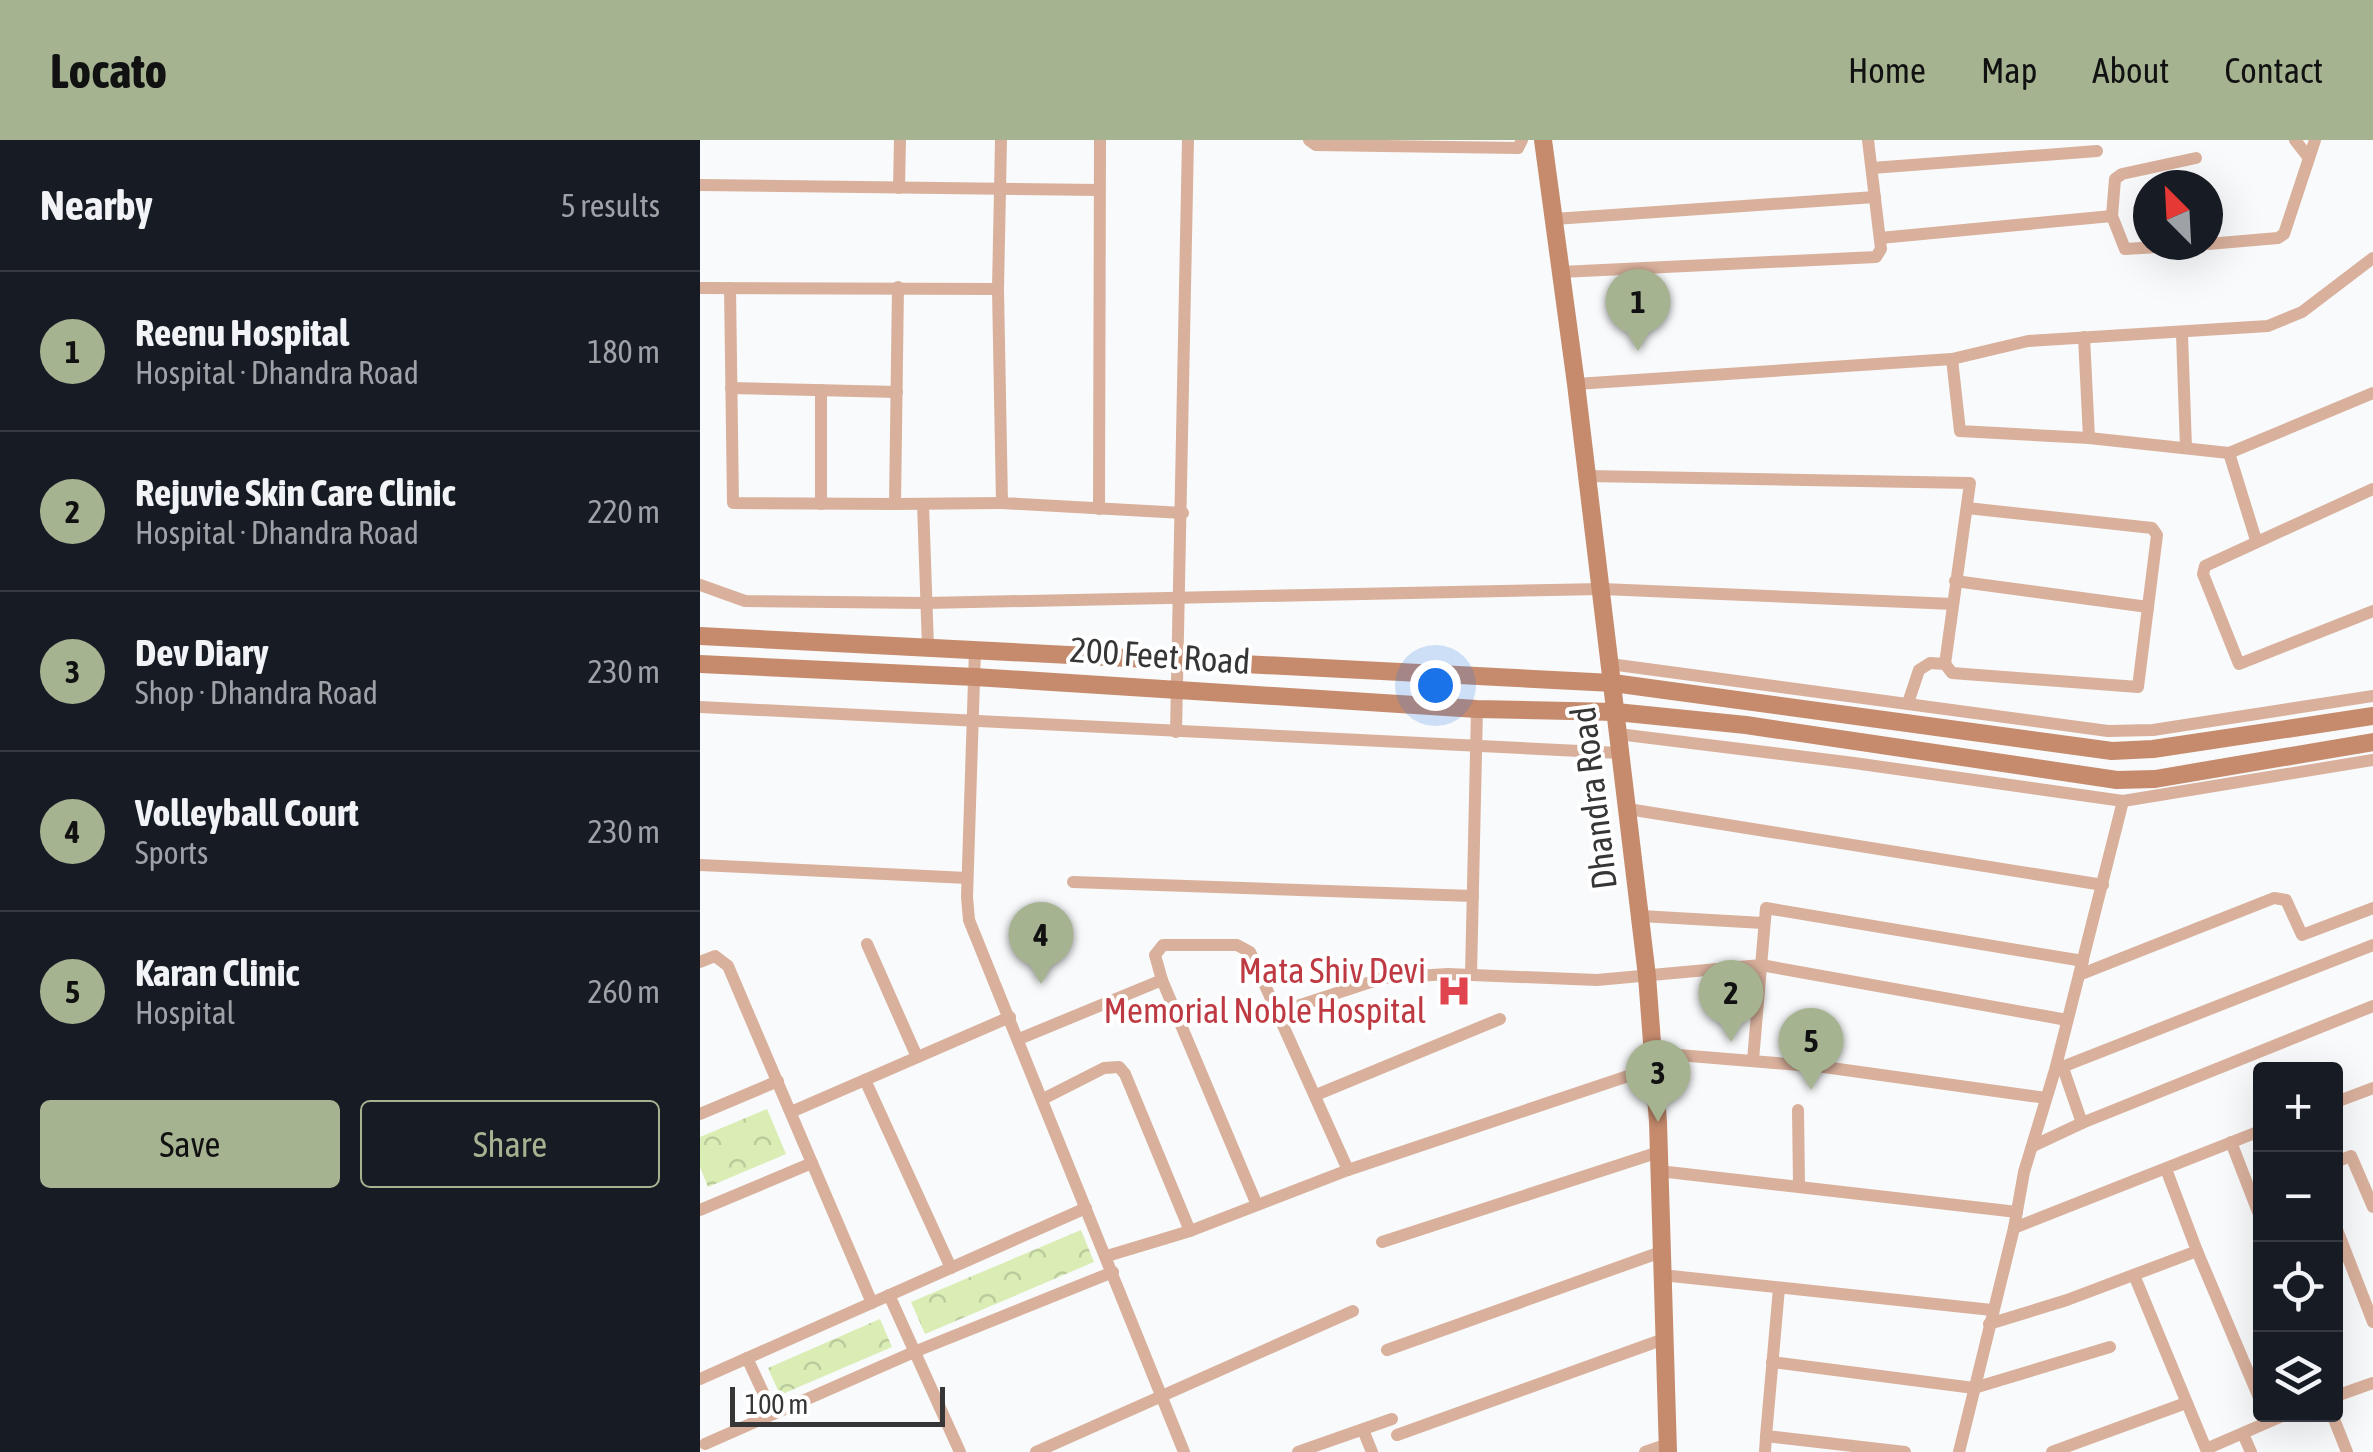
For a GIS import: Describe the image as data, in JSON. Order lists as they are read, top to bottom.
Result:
{
  "streets": {
    "street": ["200 Feet Road", "Dhandra Road"]
  },
  "crossings": [
    ["200 Feet Road", "Dhandra Road"]
  ],
  "places": {
    "hospital": ["Mata Shiv Devi Memorial Noble Hospital"]
  },
  "scale_bar": "100 m",
  "north": "top left",
  "page": {
    "header": "Locato",
    "nav": [
      "Home",
      "Map",
      "About",
      "Contact"
    ],
    "heading": ["Nearby", "5 results"],
    "pins": [
      "1",
      "4",
      "2",
      "5",
      "3"
    ],
    "list": [
      {
        "mark": "1",
        "name": "Reenu Hospital",
        "note": "Hospital · Dhandra Road",
        "value": "180 m"
      },
      {
        "mark": "2",
        "name": "Rejuvie Skin Care Clinic",
        "note": "Hospital · Dhandra Road",
        "value": "220 m"
      },
      {
        "mark": "3",
        "name": "Dev Diary",
        "note": "Shop · Dhandra Road",
        "value": "230 m"
      },
      {
        "mark": "4",
        "name": "Volleyball Court",
        "note": "Sports",
        "value": "230 m"
      },
      {
        "mark": "5",
        "name": "Karan Clinic",
        "note": "Hospital",
        "value": "260 m"
      }
    ],
    "map_buttons": ["+", "−"],
    "buttons": ["Save", "Share"],
    "scale": "100 m"
  }
}
